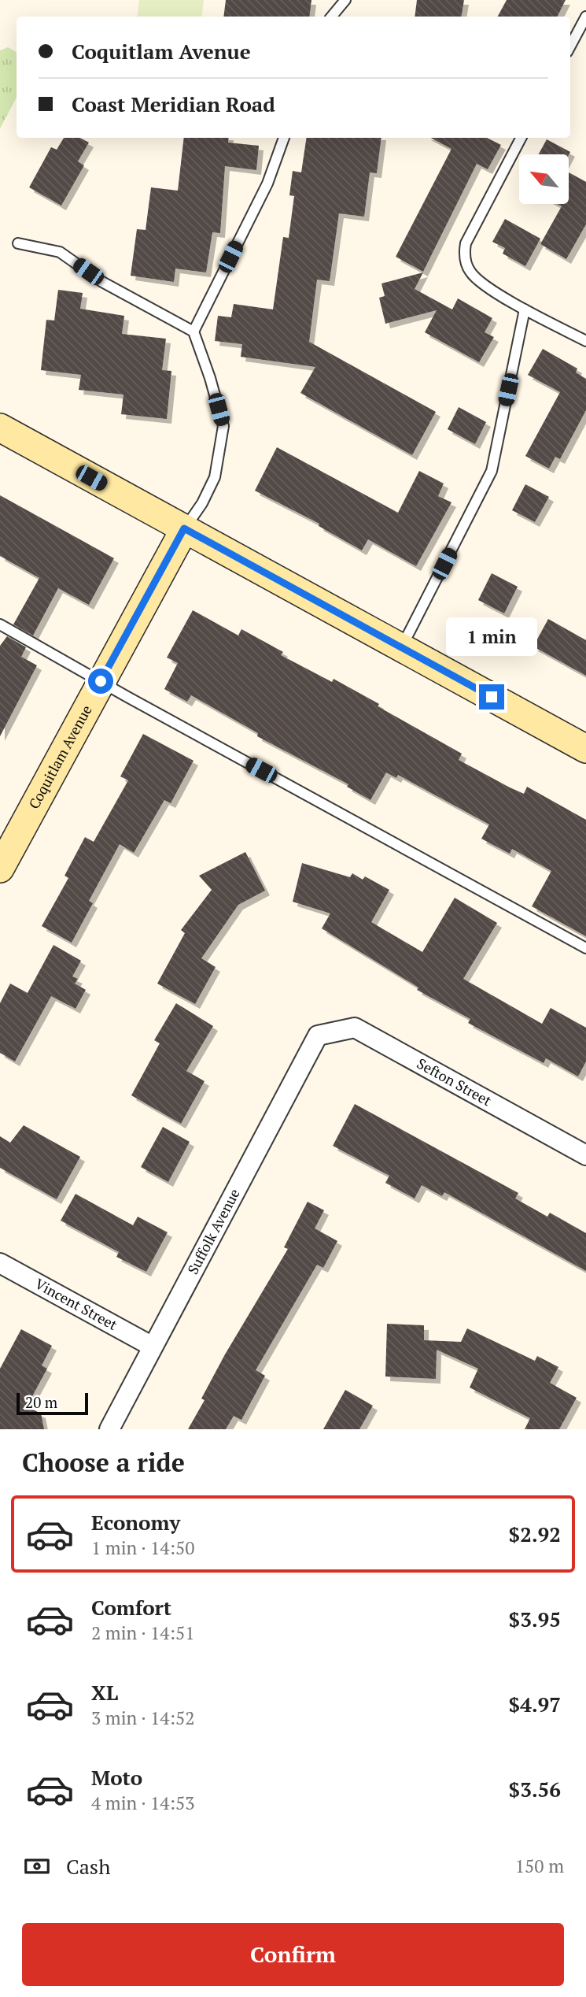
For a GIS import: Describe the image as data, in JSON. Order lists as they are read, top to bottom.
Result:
{
  "streets": {
    "main road": ["Coquitlam Avenue"],
    "street": ["Sefton Street", "Suffolk Avenue", "Vincent Street"]
  },
  "crossings": [
    ["Sefton Street", "Suffolk Avenue"],
    ["Suffolk Avenue", "Vincent Street"]
  ],
  "scale_bar": "20 m",
  "north": "top left",
  "page": {
    "banner": ["Coquitlam Avenue", "Coast Meridian Road"],
    "bubble": "1 min",
    "scale": "20 m",
    "heading": "Choose a ride",
    "list": [
      {
        "name": "Economy",
        "note": "1 min · 14:50",
        "value": "$2.92"
      },
      {
        "name": "Comfort",
        "note": "2 min · 14:51",
        "value": "$3.95"
      },
      {
        "name": "XL",
        "note": "3 min · 14:52",
        "value": "$4.97"
      },
      {
        "name": "Moto",
        "note": "4 min · 14:53",
        "value": "$3.56"
      }
    ],
    "pay": ["Cash", "150 m"],
    "buttons": "Confirm"
  }
}
